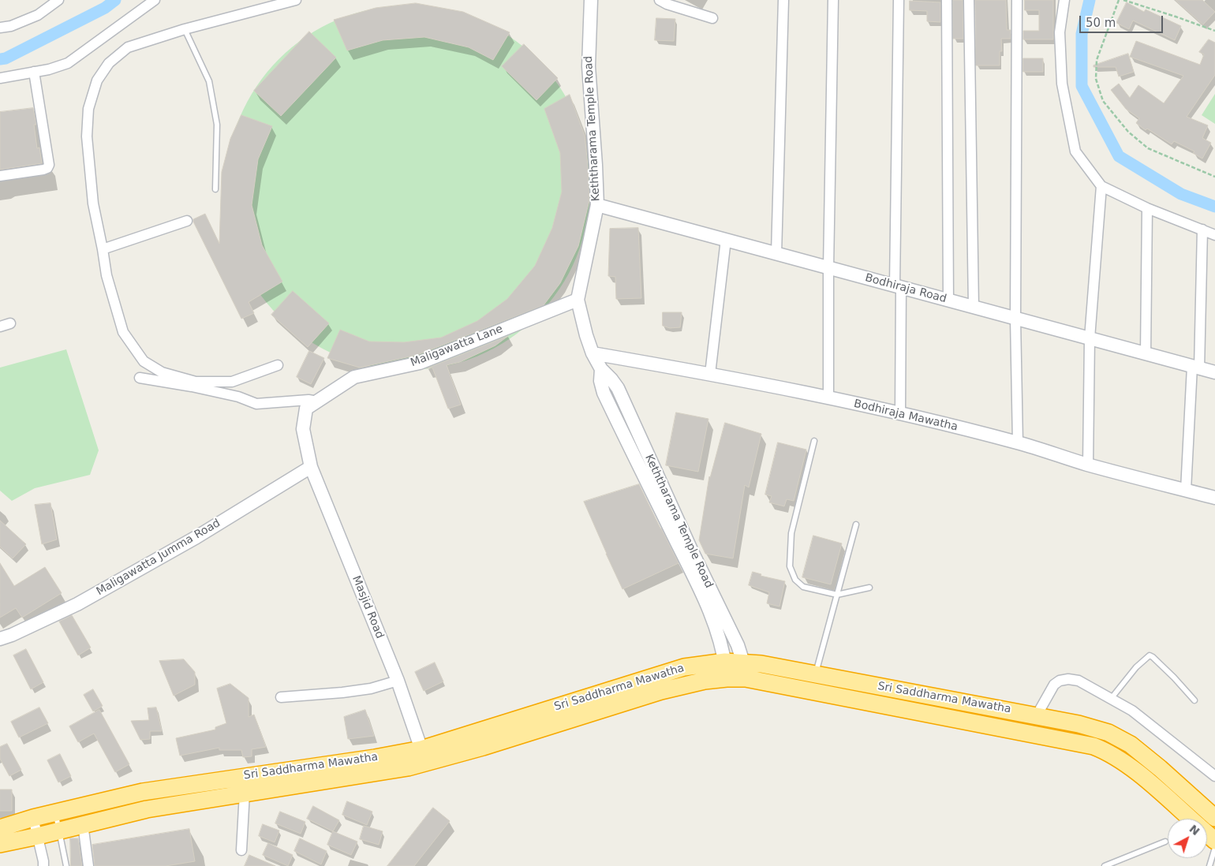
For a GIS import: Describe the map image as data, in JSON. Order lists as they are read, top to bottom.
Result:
{
  "streets": {
    "highway": ["Sri Saddharma Mawatha"],
    "street": [
      "Keththarama Temple Road",
      "Bodhiraja Road",
      "Maligawatta Lane",
      "Bodhiraja Mawatha",
      "Maligawatta Jumma Road",
      "Masjid Road"
    ]
  },
  "crossings": [
    ["Keththarama Temple Road", "Bodhiraja Road"],
    ["Keththarama Temple Road", "Maligawatta Lane"],
    ["Keththarama Temple Road", "Bodhiraja Mawatha"],
    ["Keththarama Temple Road", "Sri Saddharma Mawatha"],
    ["Maligawatta Lane", "Maligawatta Jumma Road"],
    ["Maligawatta Lane", "Masjid Road"],
    ["Maligawatta Jumma Road", "Masjid Road"],
    ["Masjid Road", "Sri Saddharma Mawatha"]
  ],
  "scale_bar": "50 m",
  "north": "top right"
}
